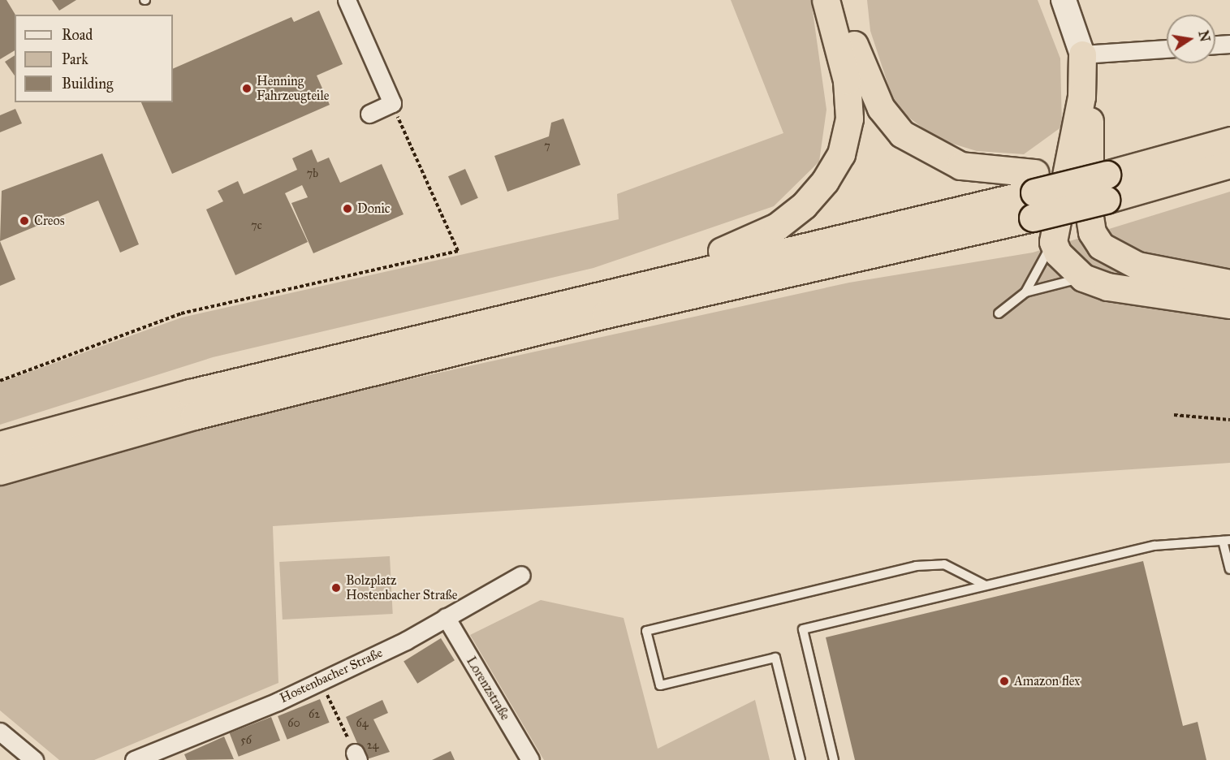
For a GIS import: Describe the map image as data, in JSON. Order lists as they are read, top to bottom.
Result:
{
  "streets": {
    "street": ["Hostenbacher Straße", "Lorenzstraße"]
  },
  "crossings": [
    ["Hostenbacher Straße", "Lorenzstraße"]
  ],
  "places": [
    "Henning Fahrzeugteile",
    "Donic",
    "Creos",
    "Bolzplatz Hostenbacher Straße",
    "Amazon flex"
  ],
  "house_numbers": [
    "7",
    "7b",
    "7c",
    "62",
    "60",
    "64",
    "56",
    "24"
  ],
  "legend": ["Road", "Park", "Building"],
  "north": "right"
}
